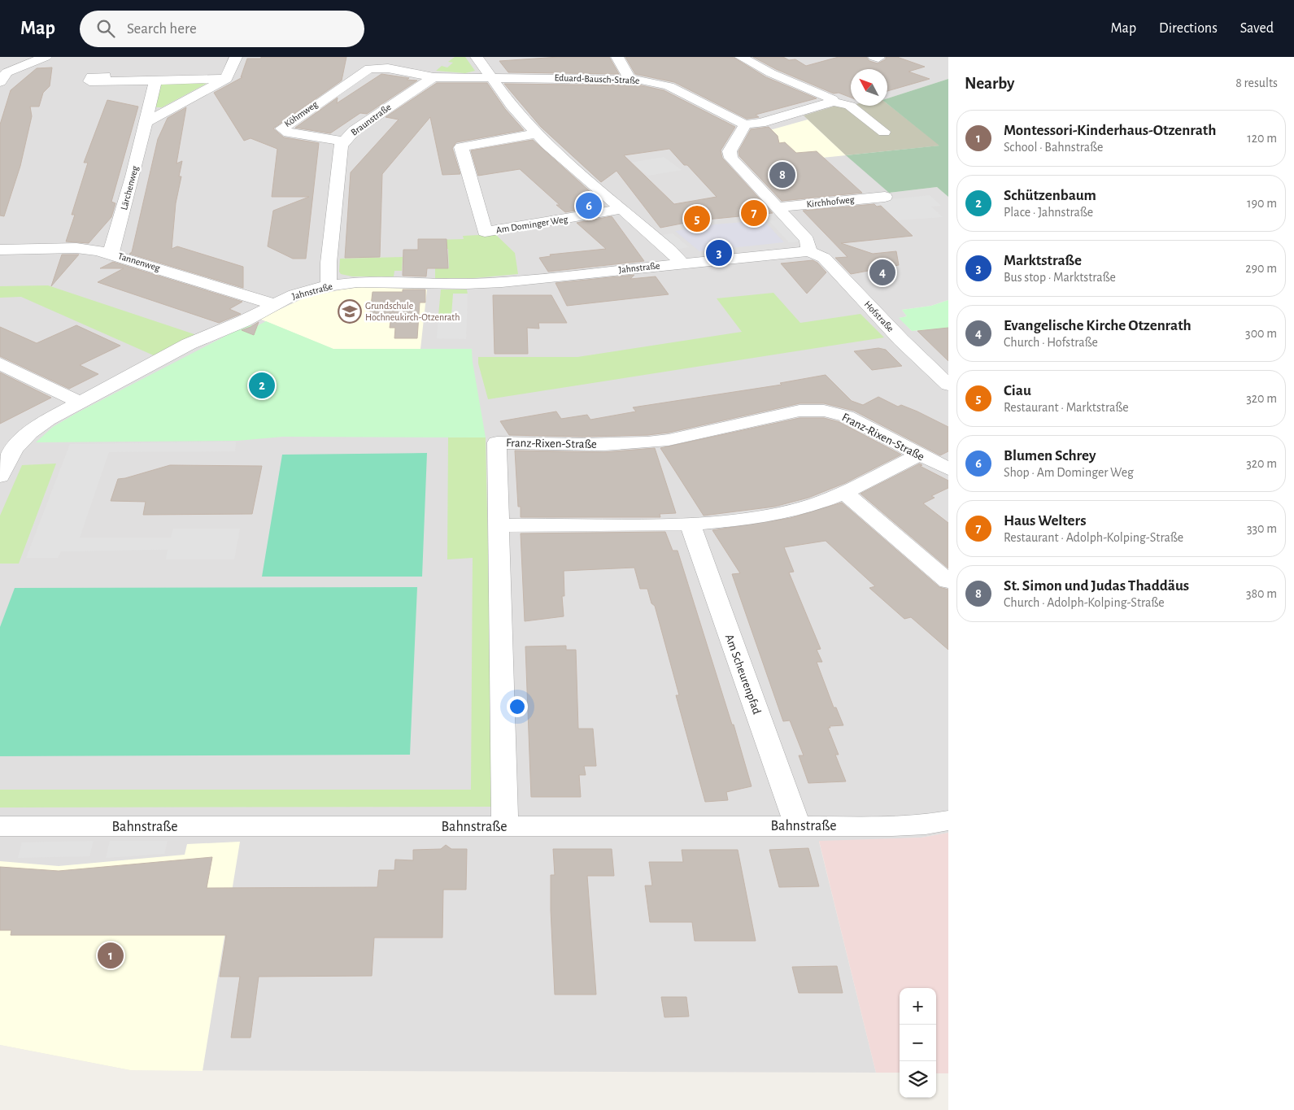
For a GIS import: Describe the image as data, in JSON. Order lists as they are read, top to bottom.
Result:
{
  "streets": {
    "street": [
      "Eduard-Bausch-Straße",
      "Köhmweg",
      "Braunstraße",
      "Lärchenweg",
      "Kirchhofweg",
      "Am Dominger Weg",
      "Tannenweg",
      "Jahnstraße",
      "Hofstraße",
      "Franz-Rixen-Straße",
      "Am Scheurenpfad",
      "Bahnstraße"
    ]
  },
  "crossings": [
    ["Köhmweg", "Braunstraße"],
    ["Braunstraße", "Jahnstraße"],
    ["Lärchenweg", "Tannenweg"],
    ["Tannenweg", "Jahnstraße"],
    ["Jahnstraße", "Hofstraße"],
    ["Franz-Rixen-Straße", "Bahnstraße"],
    ["Am Scheurenpfad", "Bahnstraße"]
  ],
  "places": {
    "school or university": ["Grundschule Hochneukirch-Otzenrath"]
  },
  "north": "top left",
  "page": {
    "header": "Map",
    "search": "Search here",
    "nav": ["Map", "Directions", "Saved"],
    "heading": ["Nearby", "8 results"],
    "list": [
      {
        "mark": "1",
        "name": "Montessori-Kinderhaus-Otzenrath",
        "note": "School · Bahnstraße",
        "value": "120 m"
      },
      {
        "mark": "2",
        "name": "Schützenbaum",
        "note": "Place · Jahnstraße",
        "value": "190 m"
      },
      {
        "mark": "3",
        "name": "Marktstraße",
        "note": "Bus stop · Marktstraße",
        "value": "290 m"
      },
      {
        "mark": "4",
        "name": "Evangelische Kirche Otzenrath",
        "note": "Church · Hofstraße",
        "value": "300 m"
      },
      {
        "mark": "5",
        "name": "Ciau",
        "note": "Restaurant · Marktstraße",
        "value": "320 m"
      },
      {
        "mark": "6",
        "name": "Blumen Schrey",
        "note": "Shop · Am Dominger Weg",
        "value": "320 m"
      },
      {
        "mark": "7",
        "name": "Haus Welters",
        "note": "Restaurant · Adolph-Kolping-Straße",
        "value": "330 m"
      },
      {
        "mark": "8",
        "name": "St. Simon und Judas Thaddäus",
        "note": "Church · Adolph-Kolping-Straße",
        "value": "380 m"
      }
    ],
    "pins": [
      "8",
      "6",
      "7",
      "5",
      "3",
      "4",
      "2",
      "1"
    ],
    "map_buttons": ["+", "−"]
  }
}
